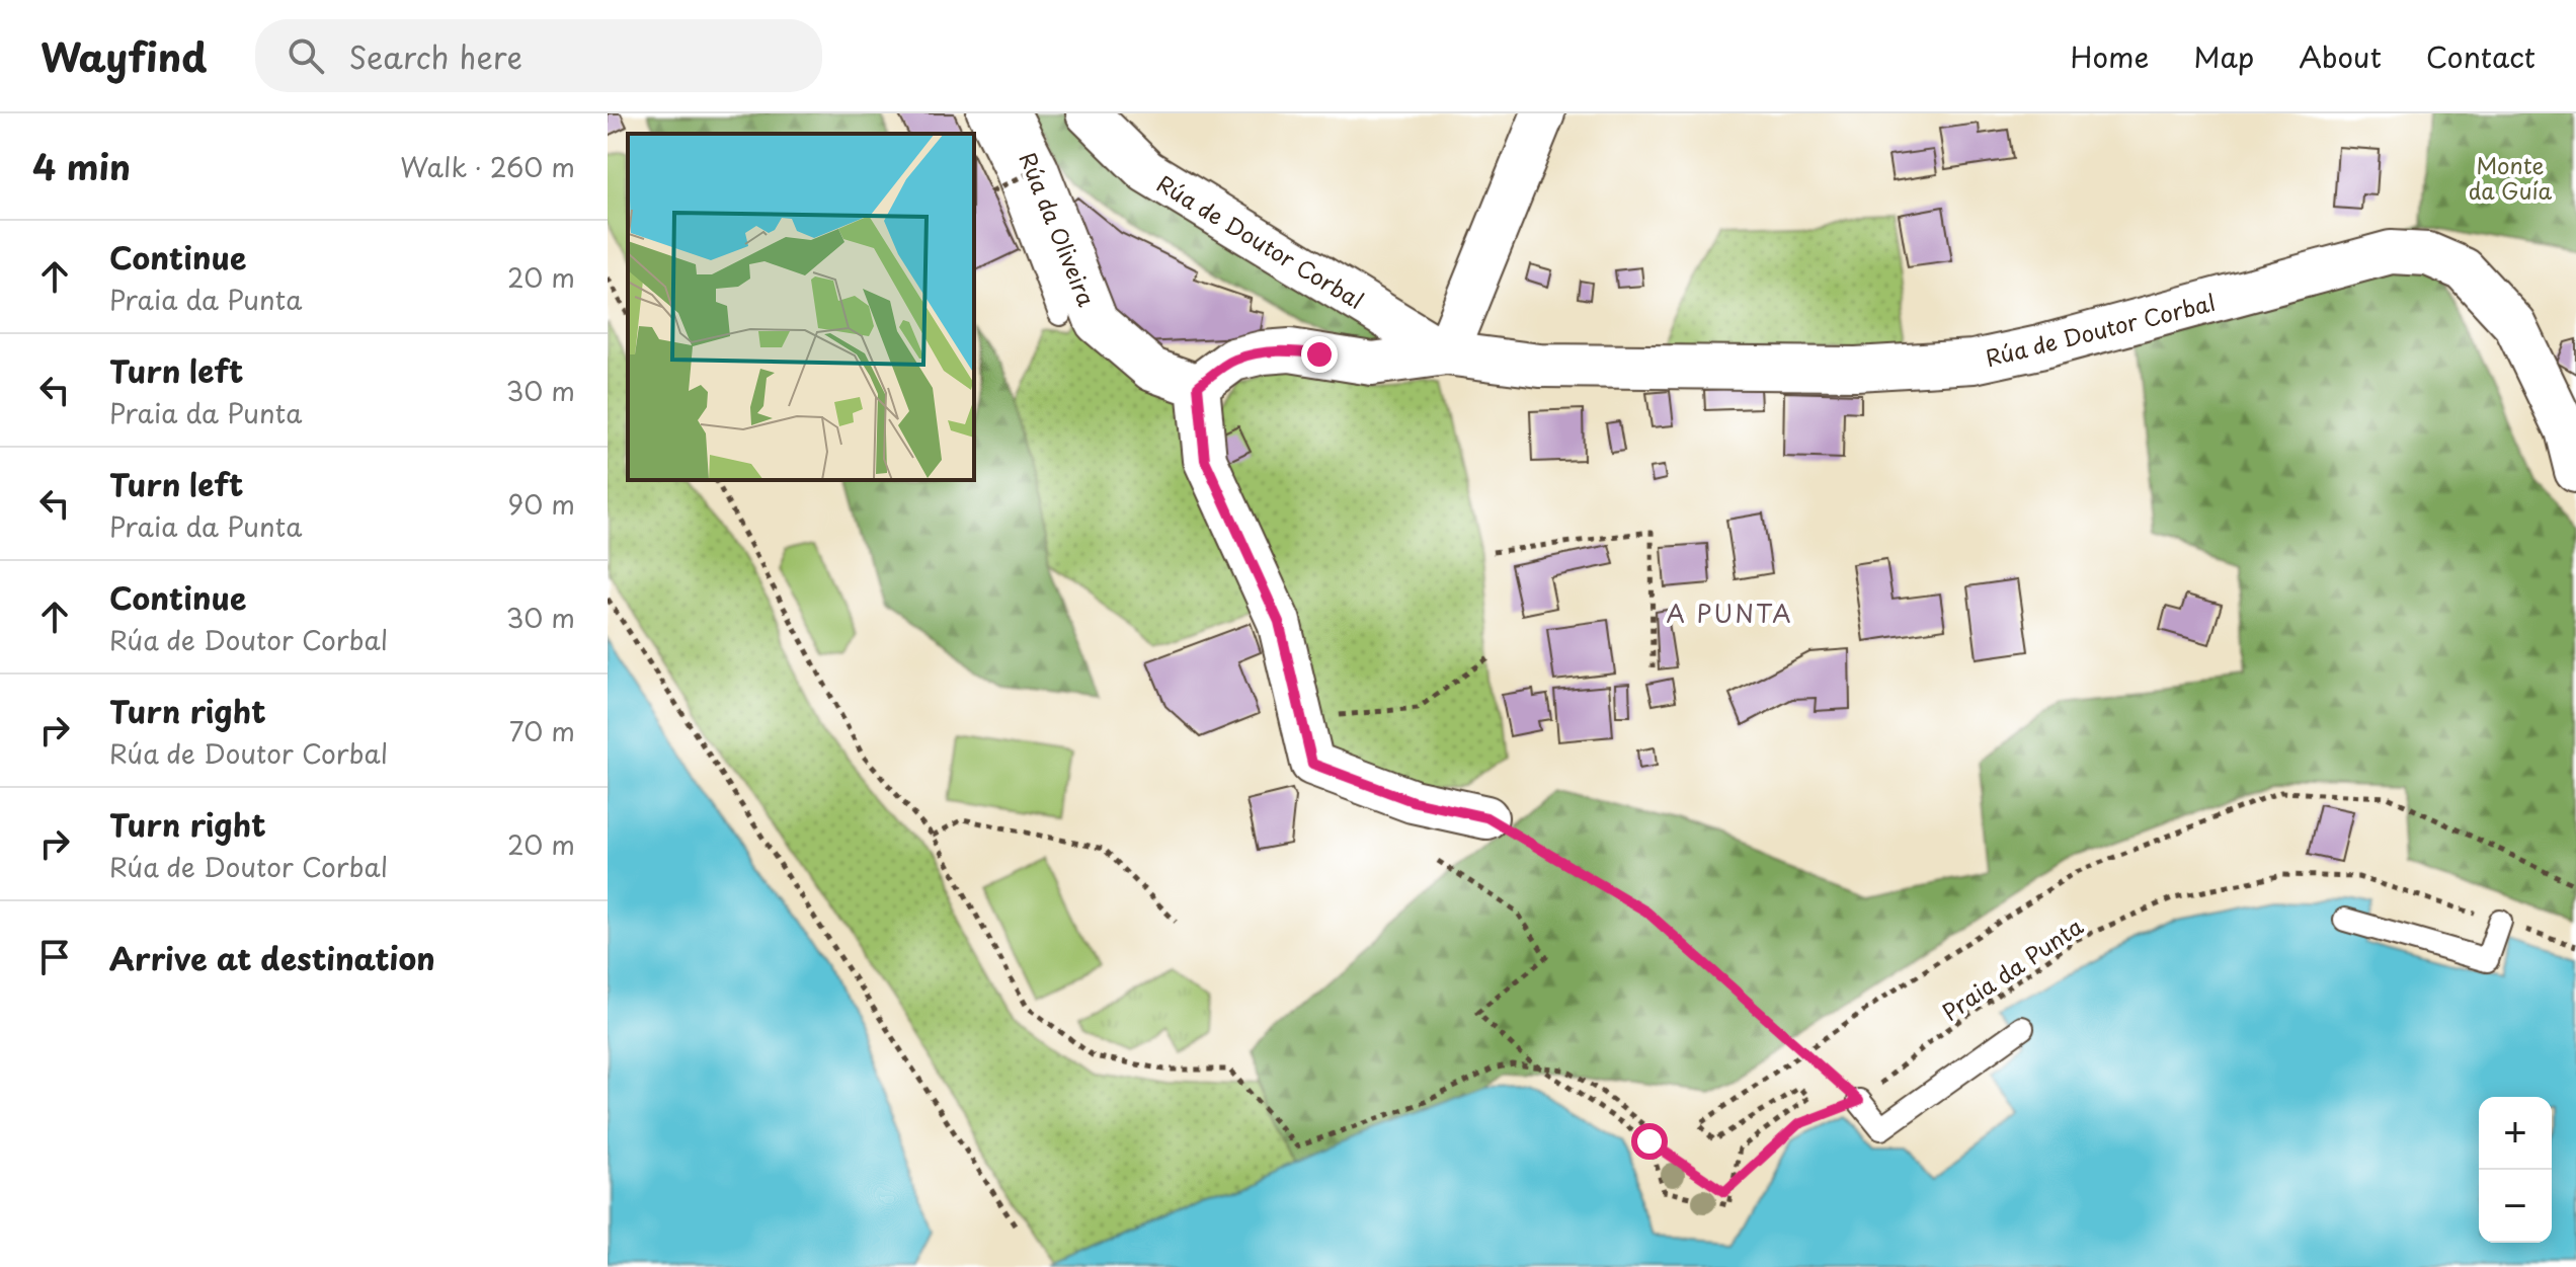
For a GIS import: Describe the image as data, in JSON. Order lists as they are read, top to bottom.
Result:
{
  "streets": {
    "street": ["Rúa da Oliveira", "Rúa de Doutor Corbal"],
    "path": ["Praia da Punta"]
  },
  "crossings": [
    ["Rúa da Oliveira", "Rúa de Doutor Corbal"]
  ],
  "districts": ["A PUNTA"],
  "parks": ["Monte da Guía"],
  "page": {
    "header": "Wayfind",
    "search": "Search here",
    "nav": [
      "Home",
      "Map",
      "About",
      "Contact"
    ],
    "heading": ["4 min", "Walk · 260 m"],
    "list": [
      ["Continue", "Praia da Punta", "20 m"],
      ["Turn left", "Praia da Punta", "30 m"],
      ["Turn left", "Praia da Punta", "90 m"],
      ["Continue", "Rúa de Doutor Corbal", "30 m"],
      ["Turn right", "Rúa de Doutor Corbal", "70 m"],
      ["Turn right", "Rúa de Doutor Corbal", "20 m"],
      "Arrive at destination"
    ],
    "map_buttons": ["+", "−"]
  }
}
